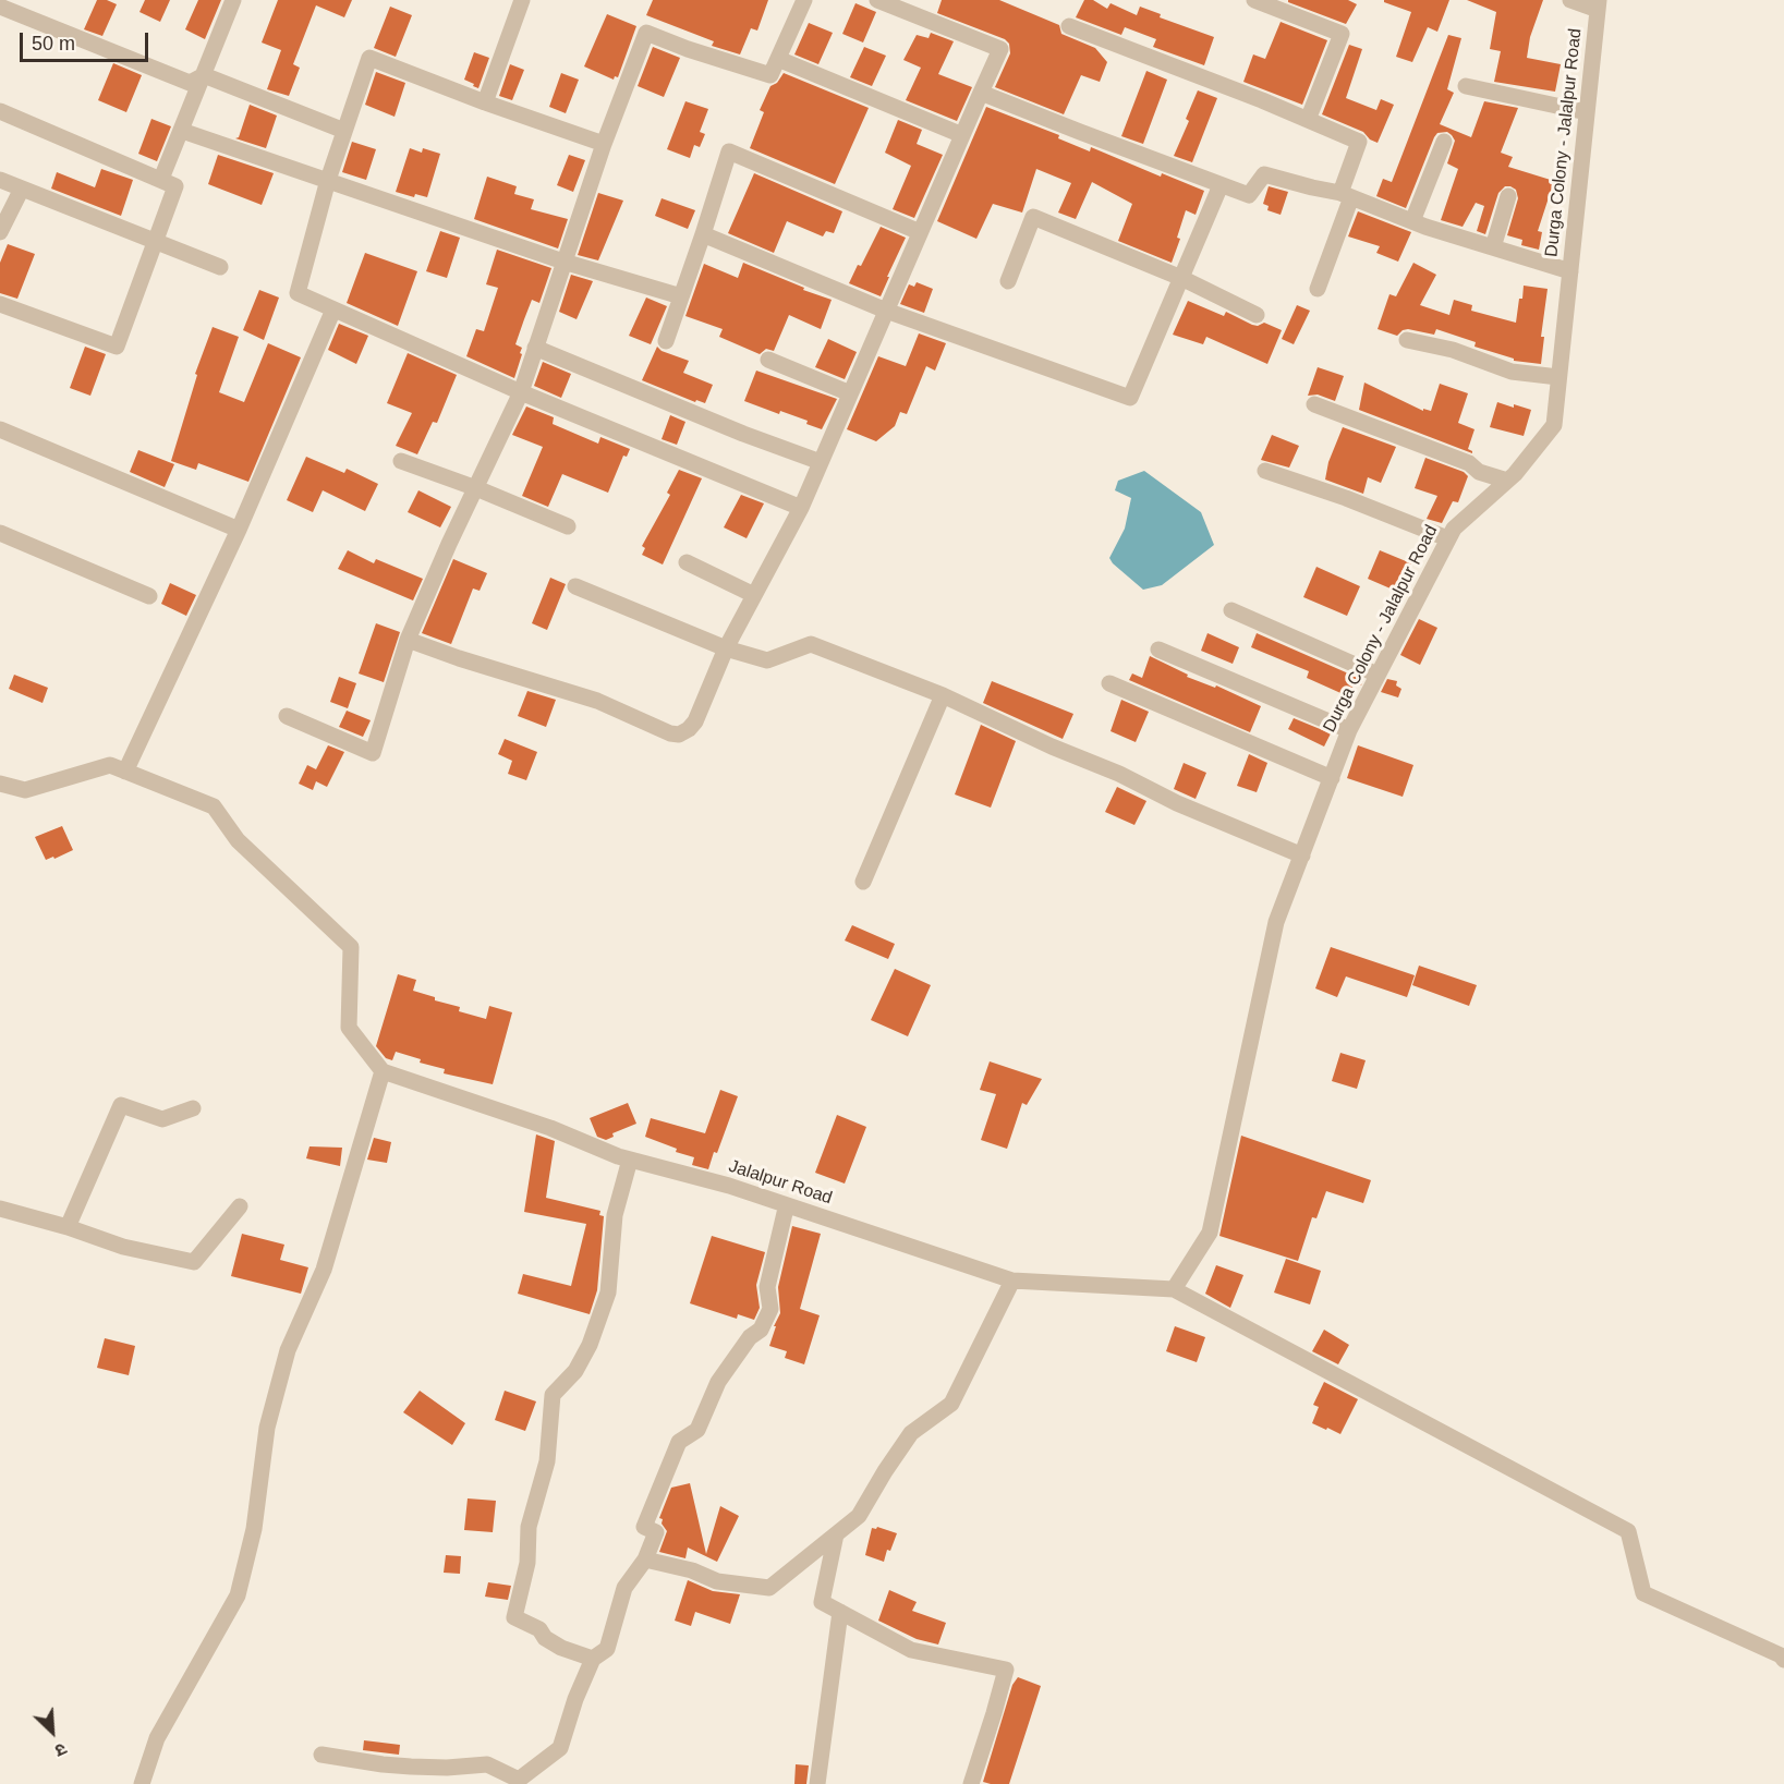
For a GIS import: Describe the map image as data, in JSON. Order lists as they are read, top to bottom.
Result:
{
  "streets": {
    "street": ["Durga Colony - Jalalpur Road", "Jalalpur Road"]
  },
  "crossings": [
    ["Durga Colony - Jalalpur Road", "Jalalpur Road"]
  ],
  "scale_bar": "50 m",
  "north": "bottom right"
}
